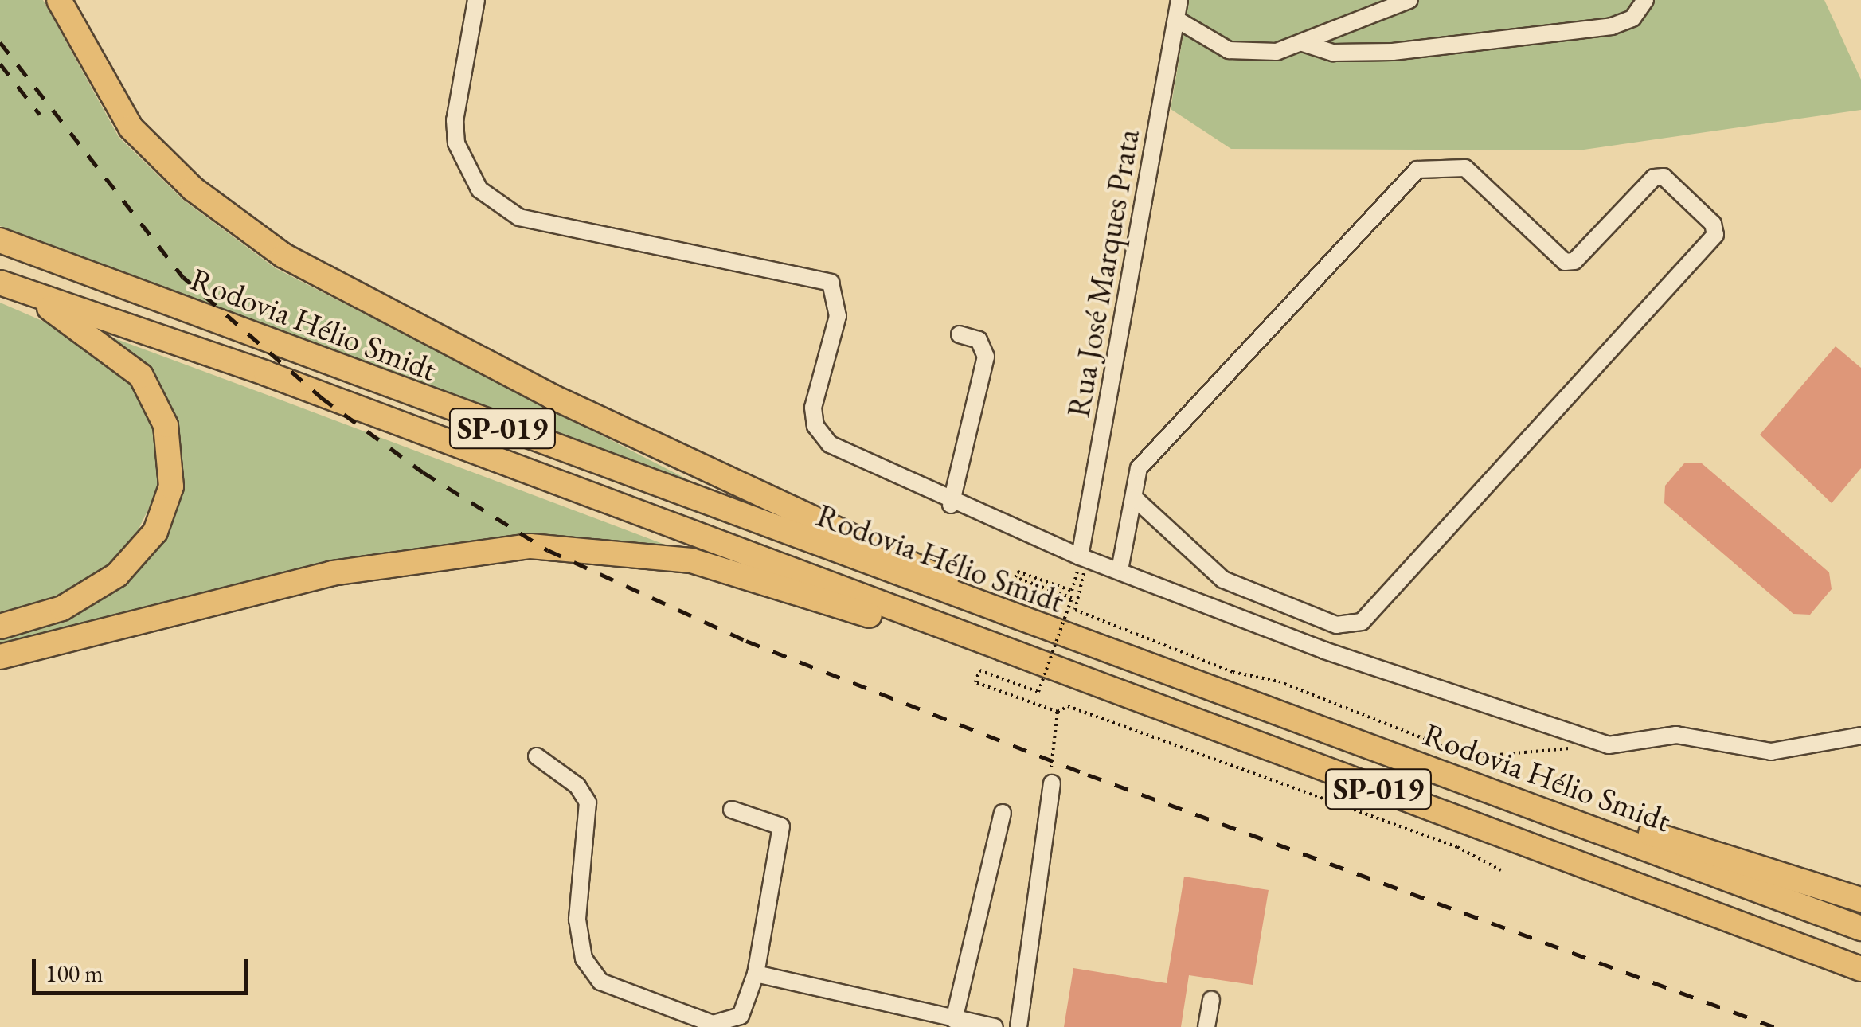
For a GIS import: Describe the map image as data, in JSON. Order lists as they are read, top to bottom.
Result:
{
  "streets": {
    "highway": ["Rodovia Hélio Smidt", "SP-019"],
    "lane": ["Rua José Marques Prata"]
  },
  "scale_bar": "100 m"
}
